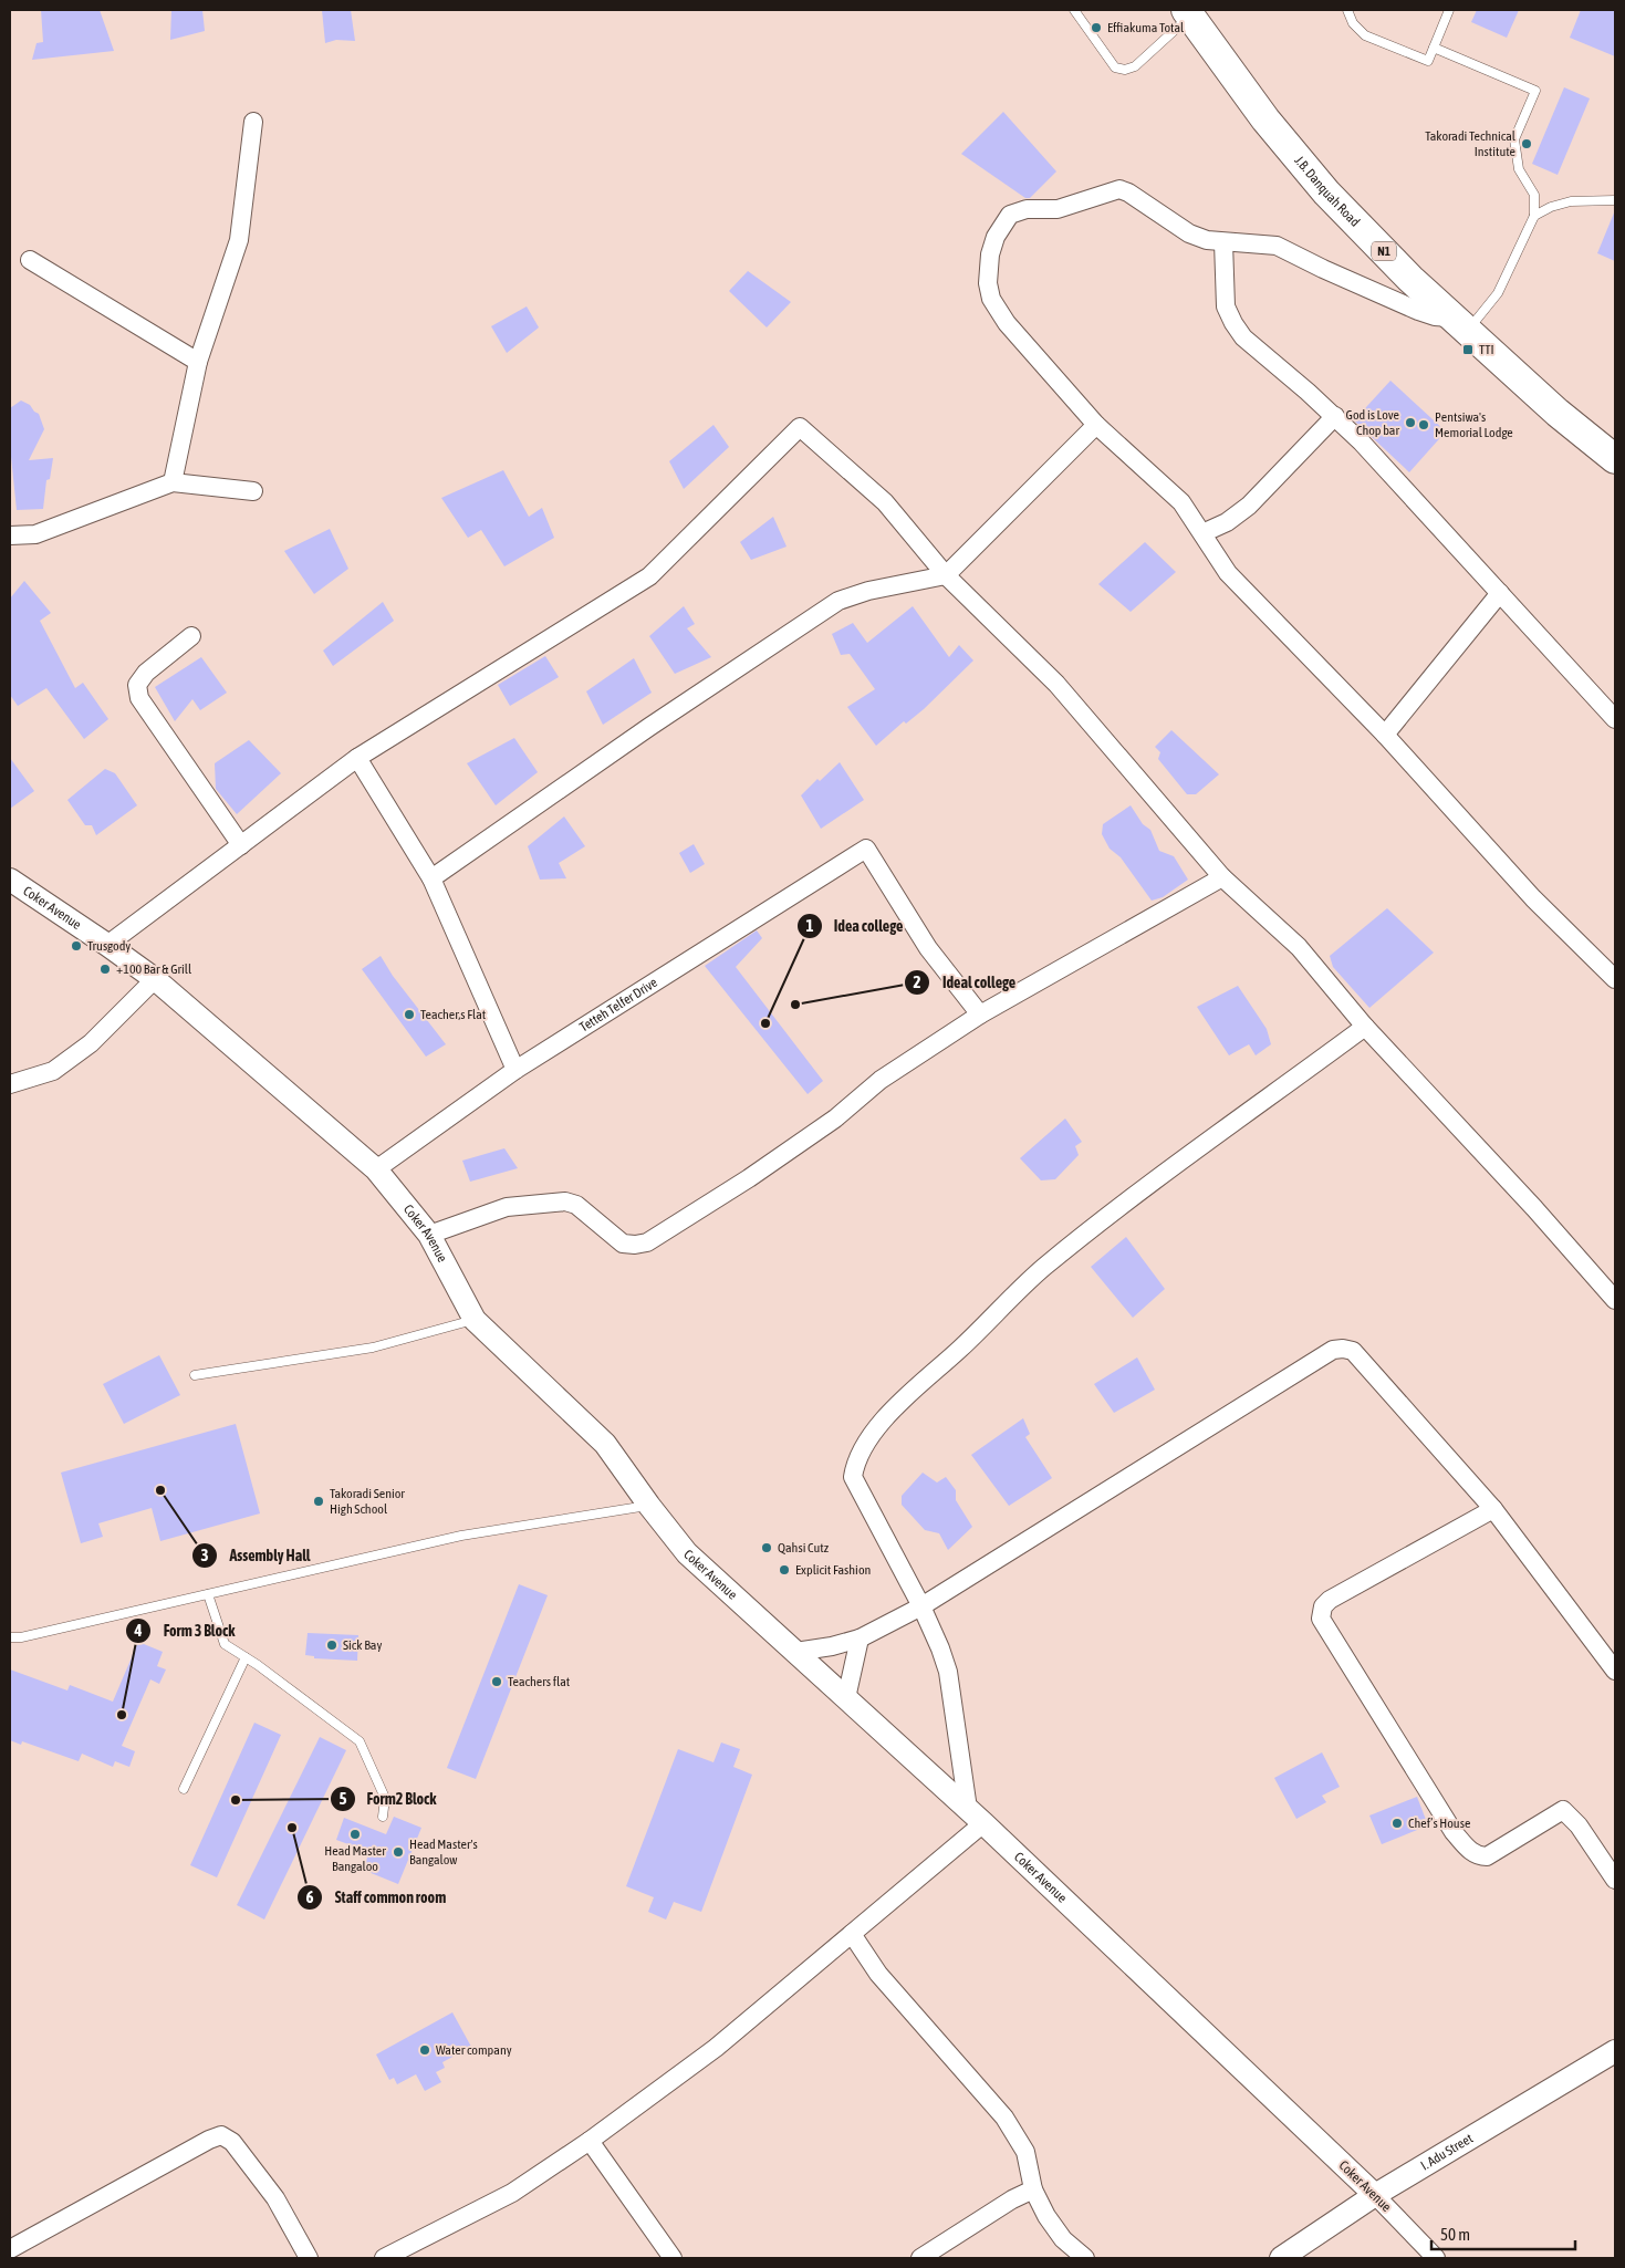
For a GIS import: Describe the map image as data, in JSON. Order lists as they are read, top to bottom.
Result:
{
  "streets": {
    "highway": ["J.B. Danquah Road", "N1"],
    "street": ["Coker Avenue", "Tetteh Telfer Drive", "I. Adu Street"]
  },
  "crossings": [
    ["Coker Avenue", "Tetteh Telfer Drive"],
    ["Coker Avenue", "I. Adu Street"]
  ],
  "places": {
    "other": [
      "Effiakuma Total",
      "Takoradi Technical Institute",
      "God is Love Chop bar",
      "Pentsiwa's Memorial Lodge",
      "Trusgody",
      "+100 Bar & Grill",
      "Ideal college",
      "Teacher,s Flat",
      "Idea college",
      "Assembly Hall",
      "Takoradi Senior High School",
      "Qahsi Cutz",
      "Explicit Fashion",
      "Sick Bay",
      "Teachers flat",
      "Form 3 Block",
      "Form2 Block",
      "Chef’s House",
      "Staff common room",
      "Head Master Bangaloo",
      "Head Master's Bangalow",
      "Water company"
    ],
    "transit": ["TTI"]
  },
  "scale_bar": "50 m"
}
